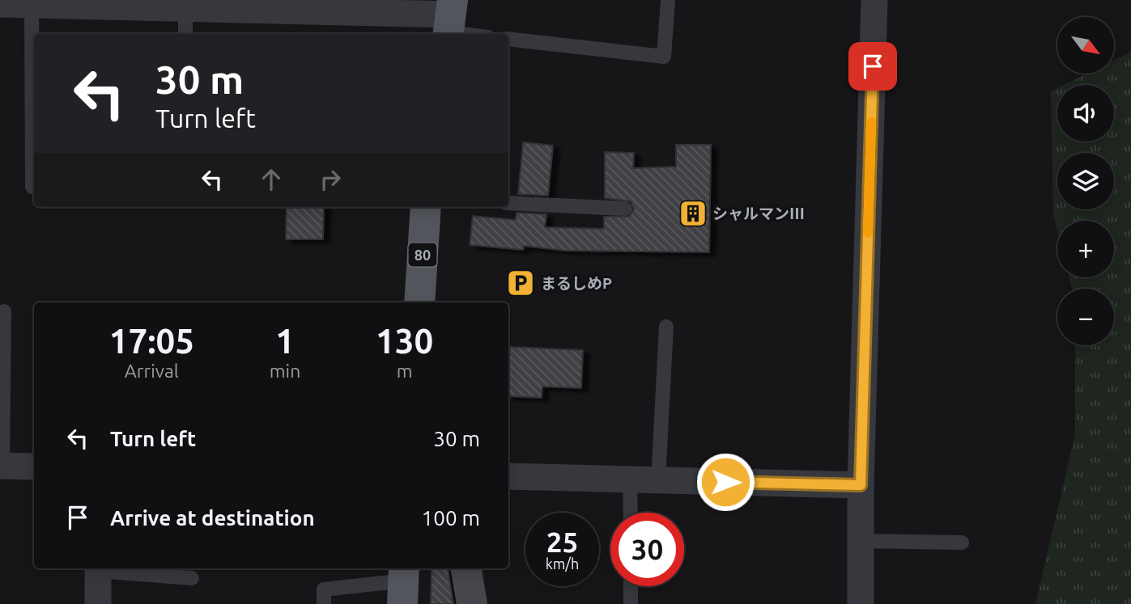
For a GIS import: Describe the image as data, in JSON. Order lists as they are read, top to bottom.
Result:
{
  "streets": {
    "main road": ["80"]
  },
  "places": {
    "building": ["シャルマンⅢ"],
    "parking": ["まるしめP"]
  },
  "north": "bottom right",
  "page": {
    "map_buttons": ["+", "−"],
    "turn": ["30 m", "Turn left"],
    "eta": [
      "17:05",
      "Arrival",
      "1",
      "min",
      "130",
      "m"
    ],
    "list": [
      {
        "name": "Turn left",
        "value": "30 m"
      },
      {
        "name": "Arrive at destination",
        "value": "100 m"
      }
    ],
    "speed": "25 km/h",
    "limit": "30"
  }
}
